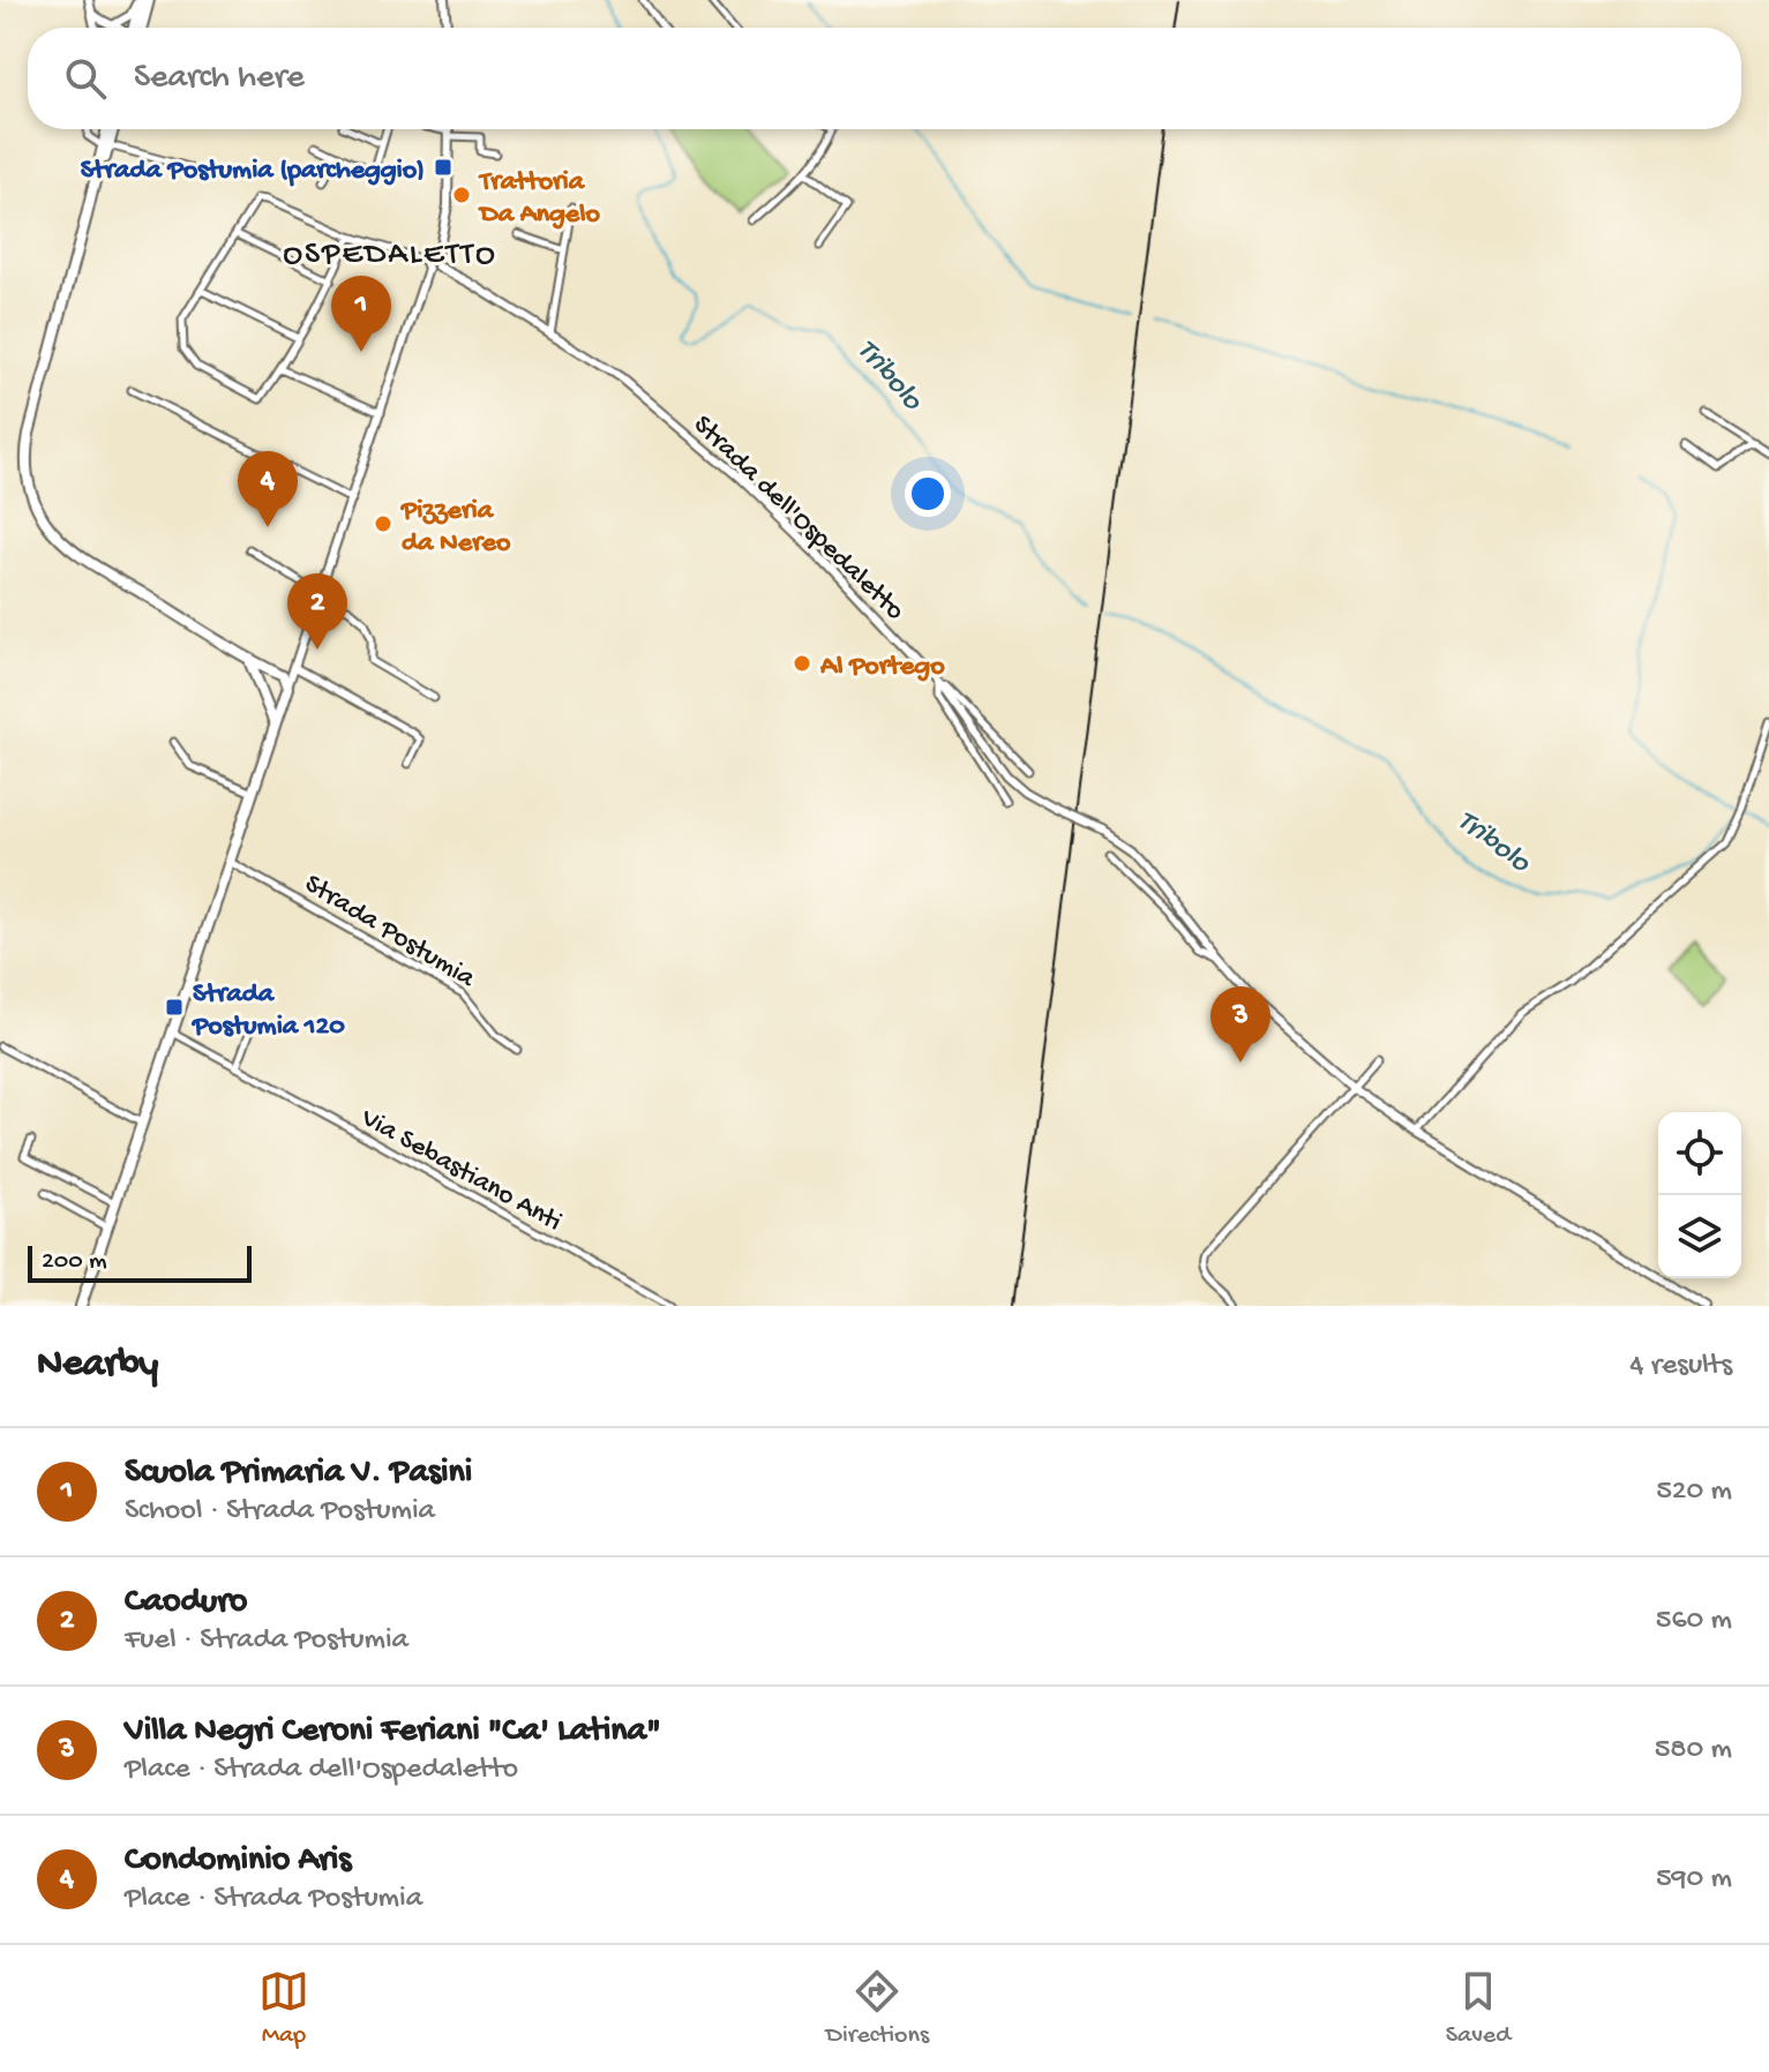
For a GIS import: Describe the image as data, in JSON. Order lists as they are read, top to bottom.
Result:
{
  "streets": {
    "street": ["Strada dell'Ospedaletto", "Strada Postumia", "Via Sebastiano Anti"]
  },
  "districts": ["OSPEDALETTO"],
  "water": ["Tribolo"],
  "places": {
    "transit": ["Strada Postumia (parcheggio)", "Strada Postumia 120"],
    "other": ["Trattoria Da Angelo", "Pizzeria da Nereo", "Al Portego"]
  },
  "scale_bar": "200 m",
  "page": {
    "search": "Search here",
    "pins": [
      "1",
      "4",
      "2",
      "3"
    ],
    "scale": "200 m",
    "heading": ["Nearby", "4 results"],
    "list": [
      {
        "mark": "1",
        "name": "Scuola Primaria V. Pasini",
        "note": "School · Strada Postumia",
        "value": "520 m"
      },
      {
        "mark": "2",
        "name": "Caoduro",
        "note": "Fuel · Strada Postumia",
        "value": "560 m"
      },
      {
        "mark": "3",
        "name": "Villa Negri Ceroni Feriani \"Ca' Latina\"",
        "note": "Place · Strada dell'Ospedaletto",
        "value": "580 m"
      },
      {
        "mark": "4",
        "name": "Condominio Aris",
        "note": "Place · Strada Postumia",
        "value": "590 m"
      }
    ],
    "nav": ["Map", "Directions", "Saved"]
  }
}
